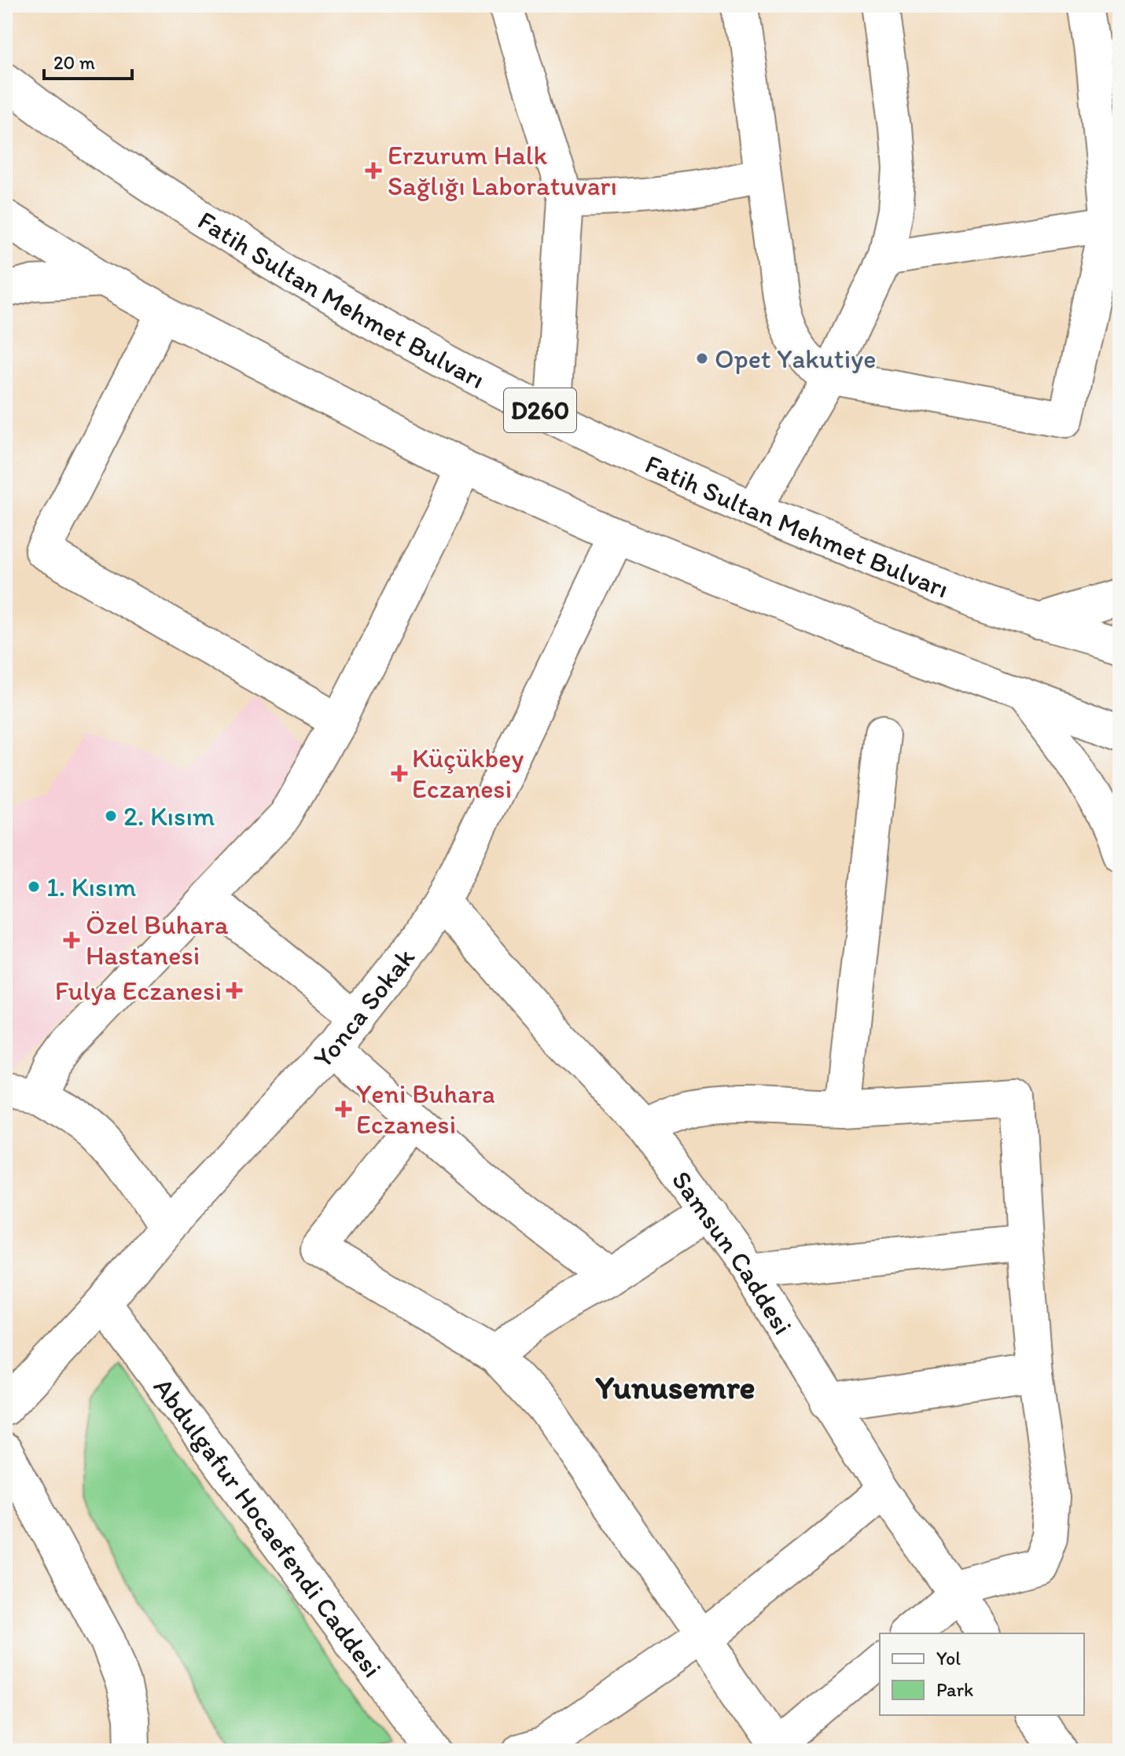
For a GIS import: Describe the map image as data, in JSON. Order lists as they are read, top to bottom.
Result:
{
  "streets": {
    "main road": [
      "Fatih Sultan Mehmet Bulvarı",
      "D260",
      "Yonca Sokak",
      "Samsun Caddesi",
      "Abdulgafur Hocaefendi Caddesi"
    ]
  },
  "crossings": [
    ["Yonca Sokak", "Samsun Caddesi"],
    ["Yonca Sokak", "Abdulgafur Hocaefendi Caddesi"]
  ],
  "districts": ["Yunusemre"],
  "places": {
    "health": [
      "Erzurum Halk Sağlığı Laboratuvarı",
      "Küçükbey Eczanesi",
      "Özel Buhara Hastanesi",
      "Fulya Eczanesi",
      "Yeni Buhara Eczanesi"
    ],
    "other": ["Opet Yakutiye", "2. Kısım", "1. Kısım"]
  },
  "legend": ["Yol", "Park"],
  "scale_bar": "20 m"
}
